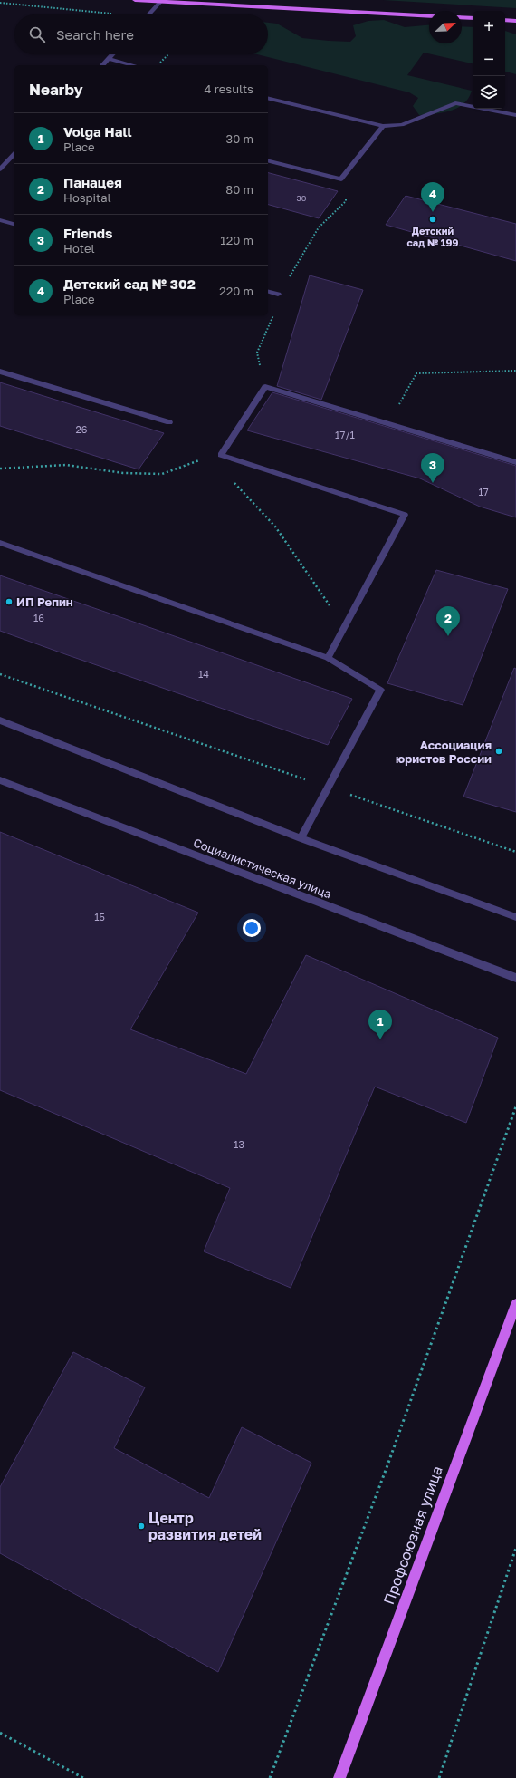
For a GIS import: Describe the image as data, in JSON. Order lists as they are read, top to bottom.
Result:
{
  "streets": {
    "main road": ["Профсоюзная улица"],
    "street": ["Социалистическая улица"]
  },
  "places": [
    "Детский сад № 199",
    "ИП Репин",
    "Ассоциация юристов России",
    "Центр развития детей"
  ],
  "house_numbers": [
    "30",
    "26",
    "17/1",
    "17",
    "16",
    "14",
    "15",
    "13"
  ],
  "north": "top right",
  "page": {
    "map_buttons": ["+", "−"],
    "search": "Search here",
    "heading": ["Nearby", "4 results"],
    "list": [
      {
        "mark": "1",
        "name": "Volga Hall",
        "note": "Place",
        "value": "30 m"
      },
      {
        "mark": "2",
        "name": "Панацея",
        "note": "Hospital",
        "value": "80 m"
      },
      {
        "mark": "3",
        "name": "Friends",
        "note": "Hotel",
        "value": "120 m"
      },
      {
        "mark": "4",
        "name": "Детский сад № 302",
        "note": "Place",
        "value": "220 m"
      }
    ],
    "pins": [
      "4",
      "3",
      "2",
      "1"
    ]
  }
}
